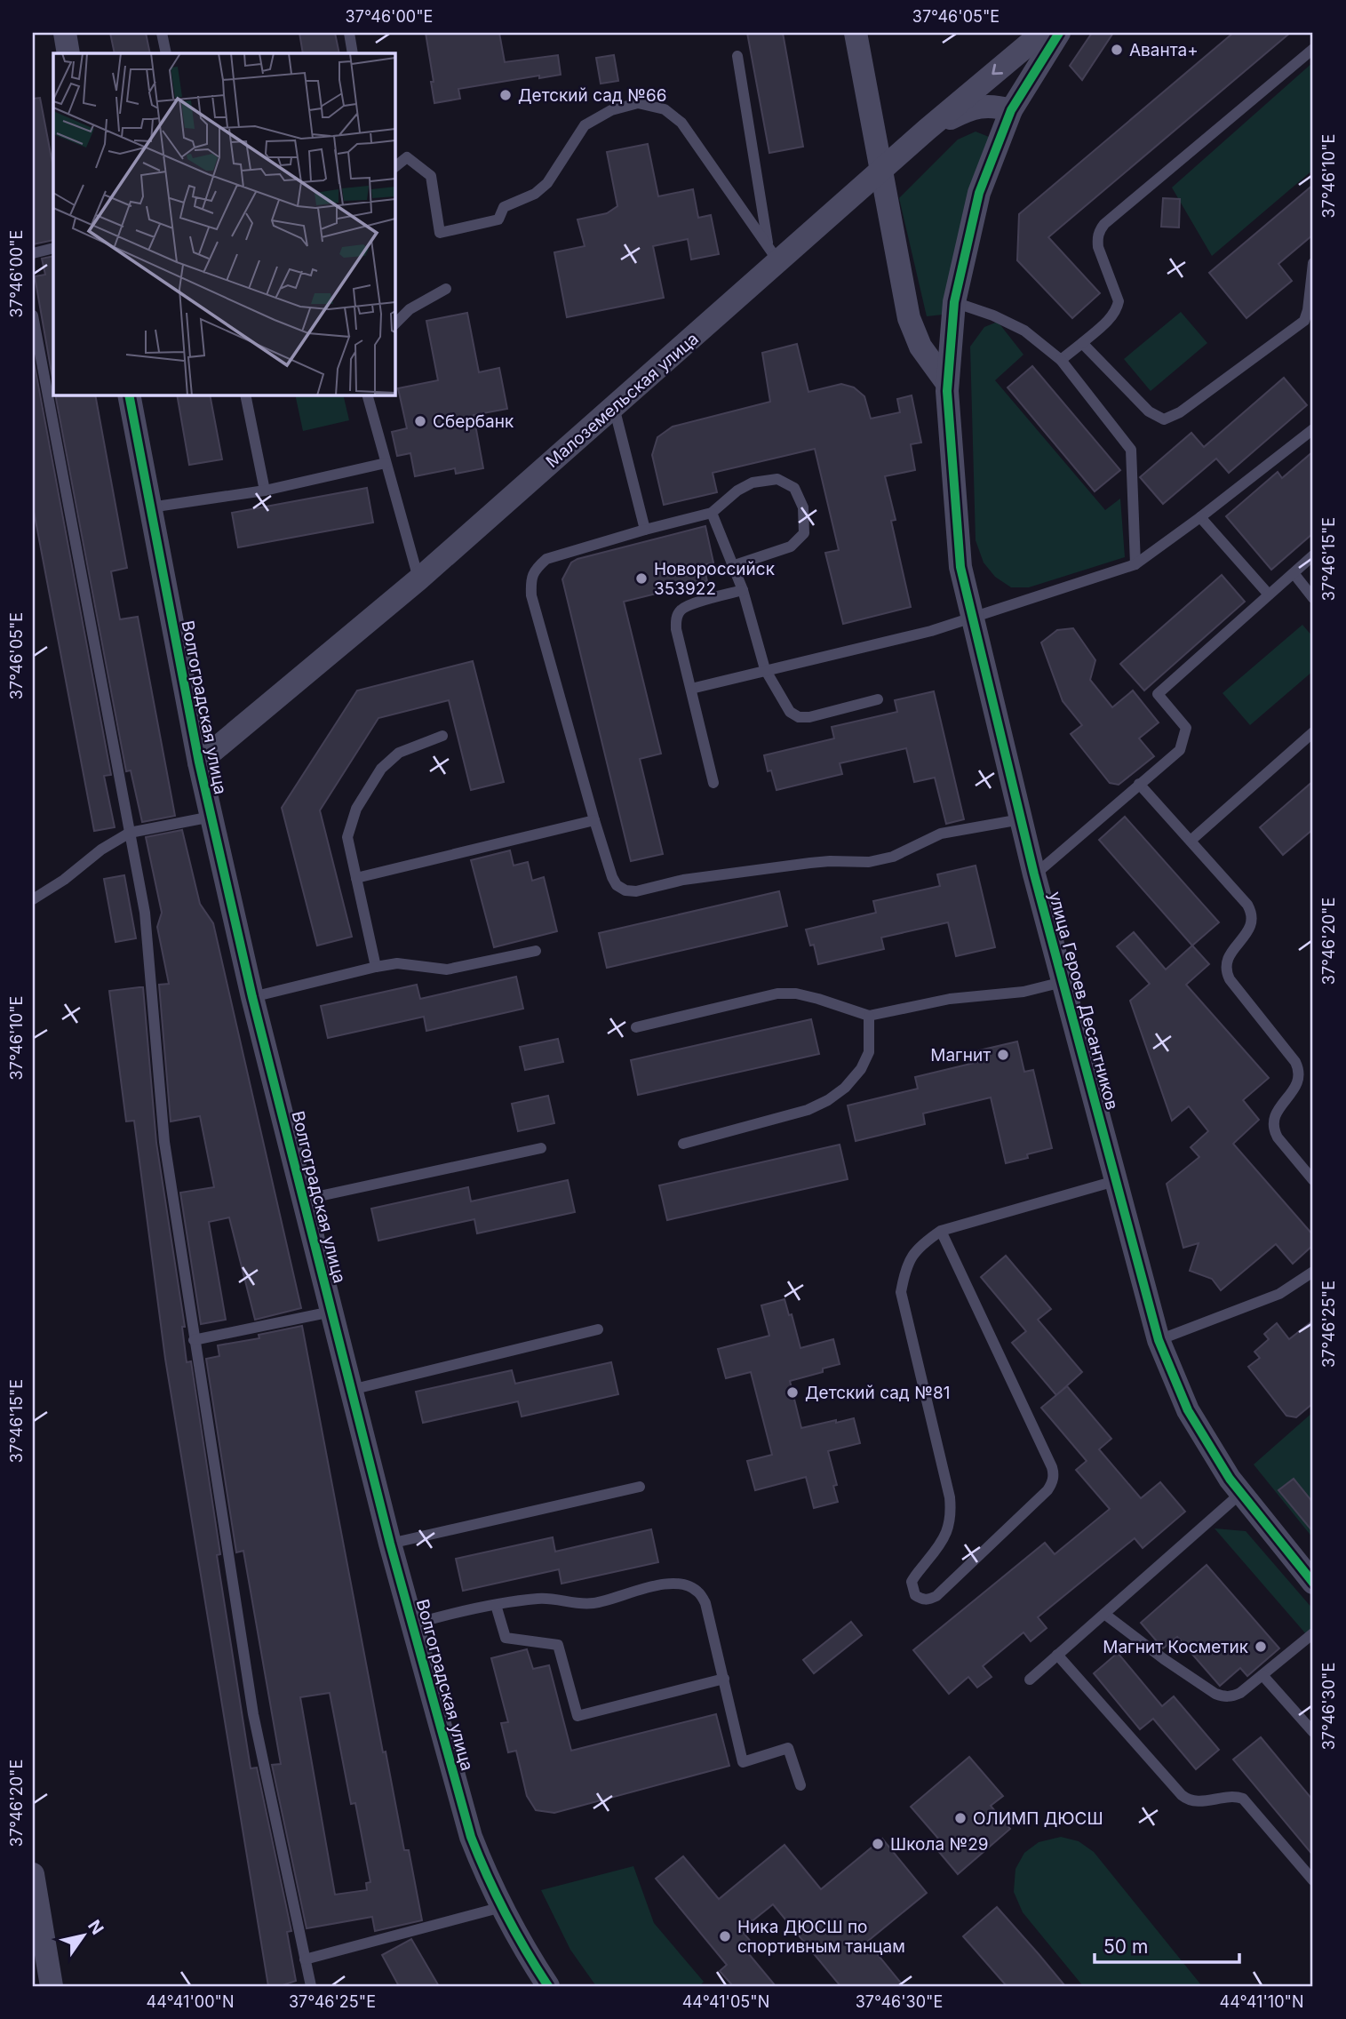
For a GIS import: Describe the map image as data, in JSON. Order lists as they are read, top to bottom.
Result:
{
  "streets": {
    "street": ["Малоземельская улица", "Волгоградская улица", "улица Героев Десантников"]
  },
  "crossings": [
    ["Малоземельская улица", "Волгоградская улица"]
  ],
  "places": [
    "Аванта+",
    "Детский сад №66",
    "Сбербанк",
    "Новороссийск 353922",
    "Магнит",
    "Детский сад №81",
    "Магнит Косметик",
    "ОЛИМП ДЮСШ",
    "Школа №29",
    "Ника ДЮСШ по спортивным танцам"
  ],
  "scale_bar": "50 m",
  "north": "top right",
  "coordinates": [
    "37°46'00\"E",
    "37°46'05\"E",
    "37°46'10\"E",
    "37°46'15\"E",
    "37°46'20\"E",
    "37°46'25\"E",
    "37°46'30\"E",
    "44°41'00\"N",
    "44°41'05\"N",
    "44°41'10\"N"
  ]
}
